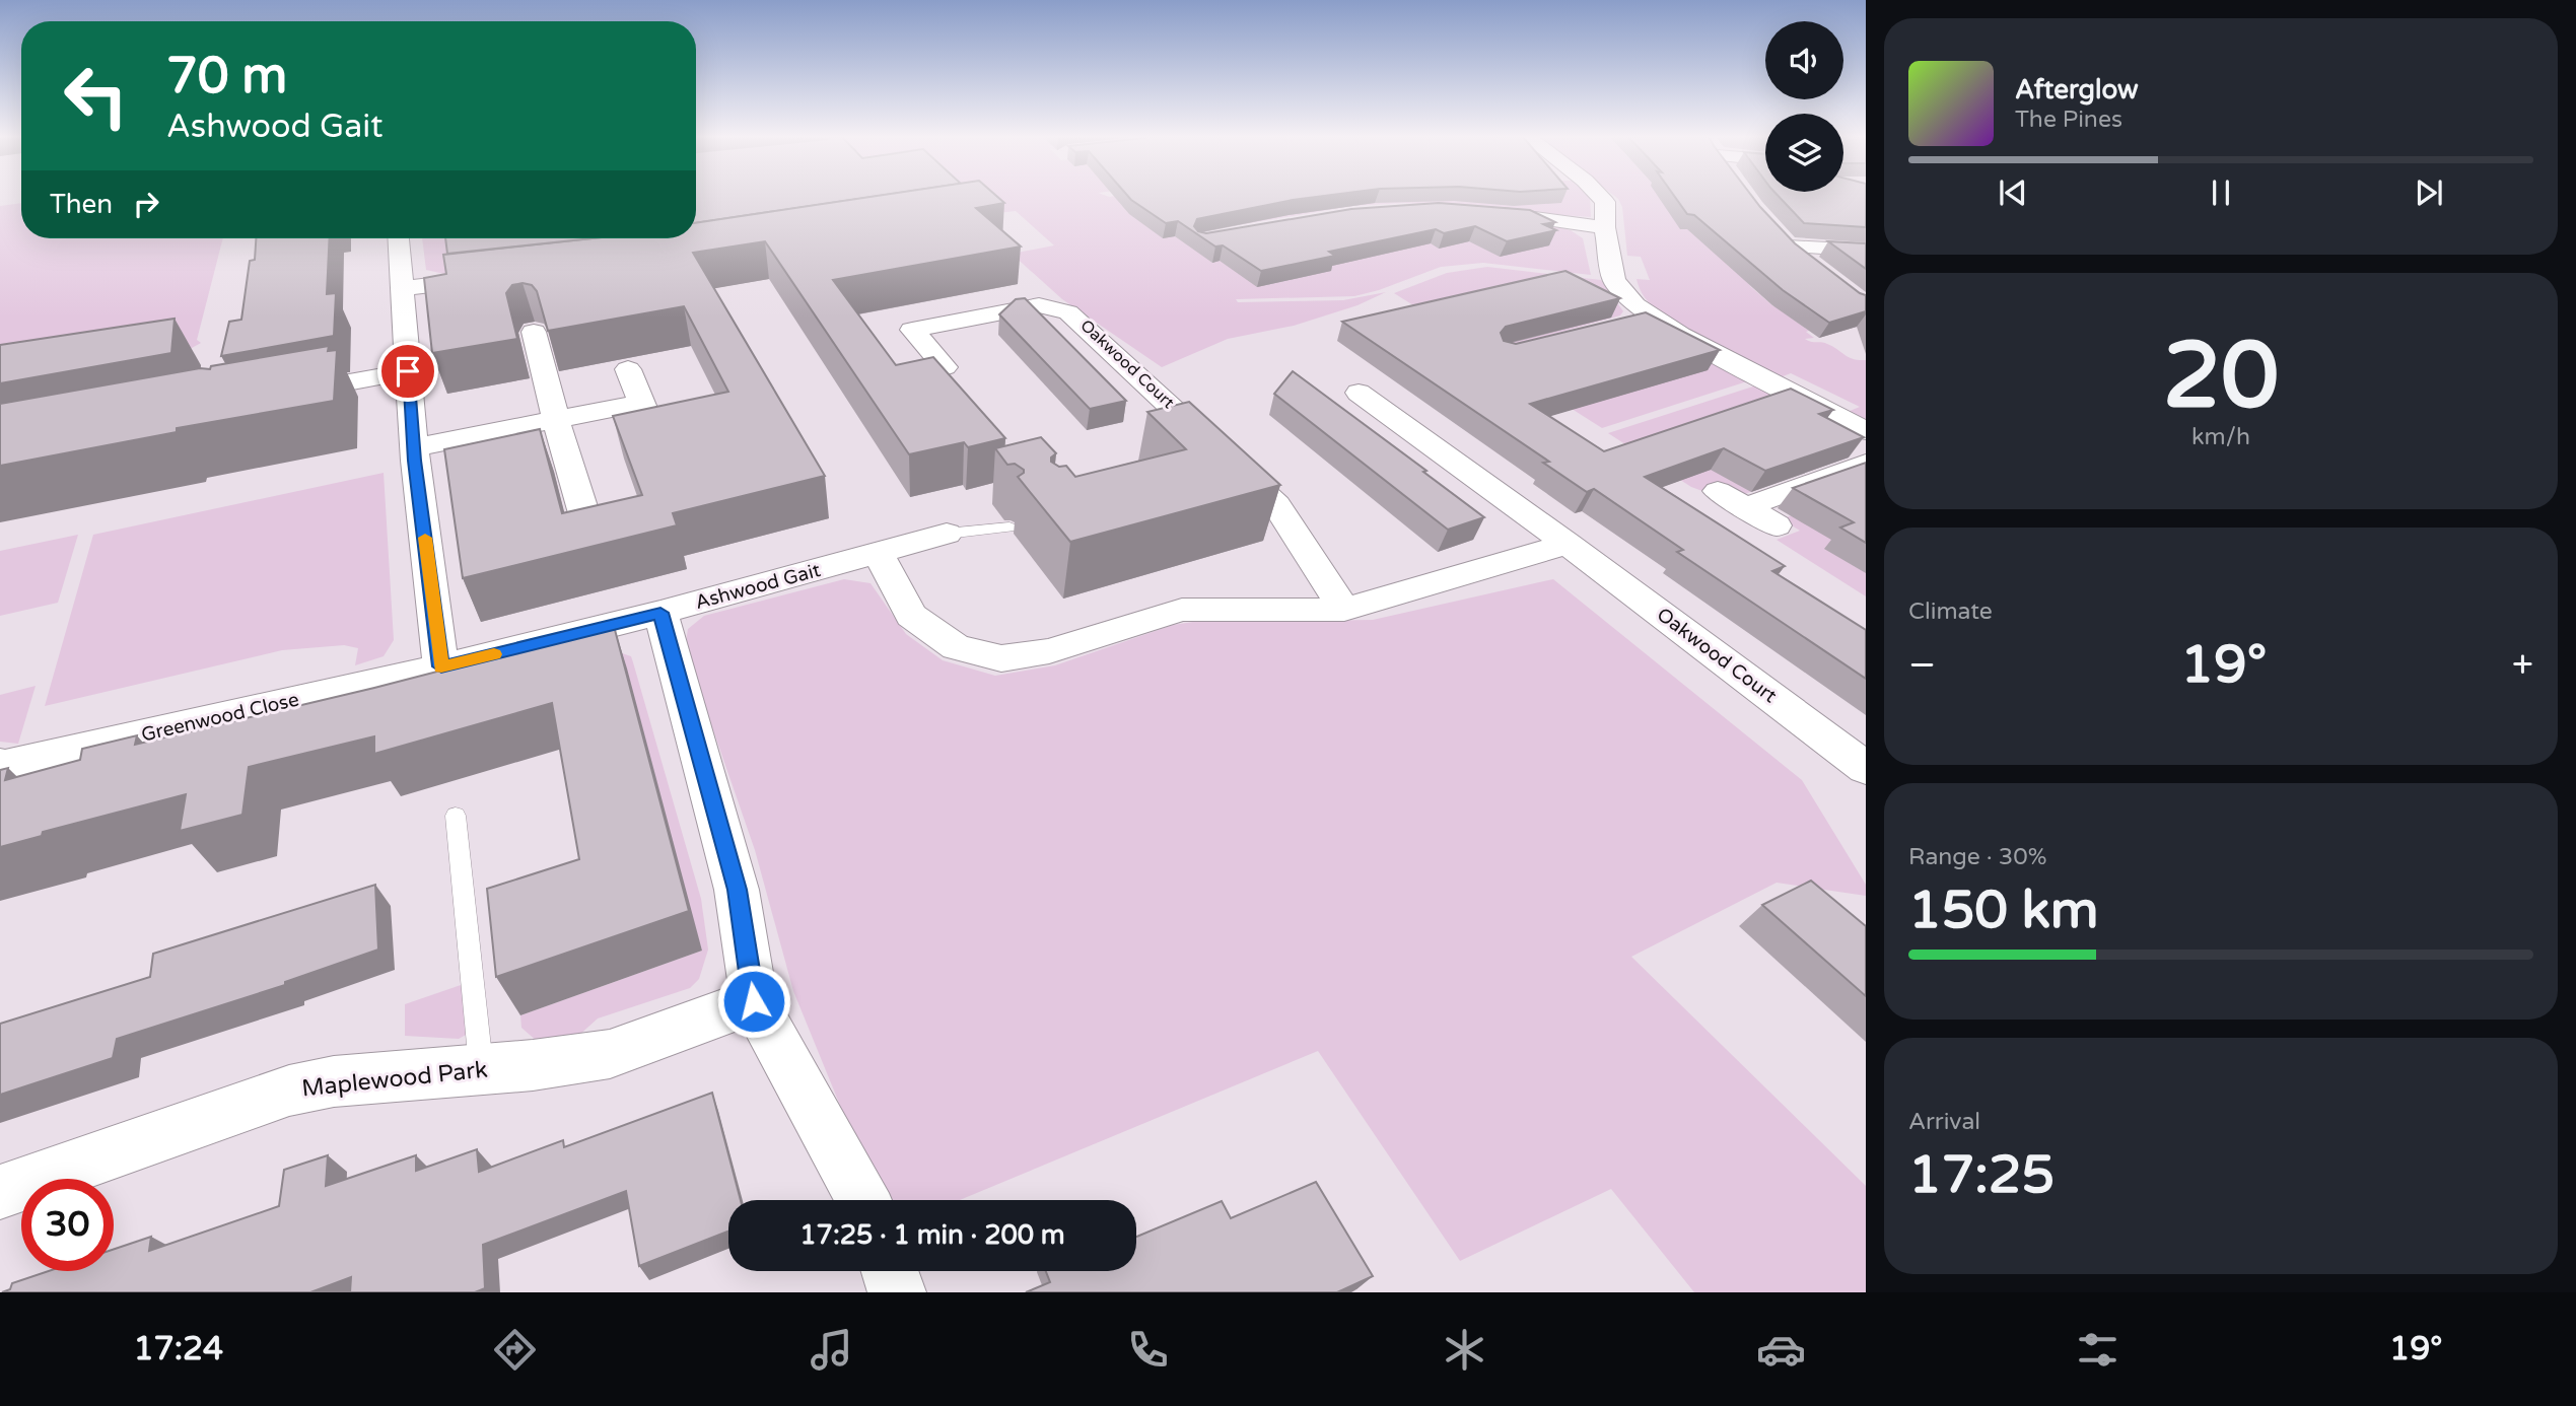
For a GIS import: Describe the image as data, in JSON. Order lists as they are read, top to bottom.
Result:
{
  "streets": {
    "street": [
      "Oakwood Court",
      "Ashwood Gait",
      "Greenwood Close",
      "Maplewood Park"
    ]
  },
  "crossings": [
    ["Ashwood Gait", "Greenwood Close"]
  ],
  "page": {
    "turn": ["70 m", "Ashwood Gait"],
    "song": ["Afterglow", "The Pines"],
    "then": "Then",
    "tile": [
      ["20", "km/h"],
      "Climate",
      ["Range · 30%", "150 km"],
      ["Arrival", "17:25"]
    ],
    "heat": ["−", "19°", "+"],
    "limit": "30",
    "trip": "17:25 · 1 min · 200 m",
    "tabs": ["17:24", "19°"]
  }
}
